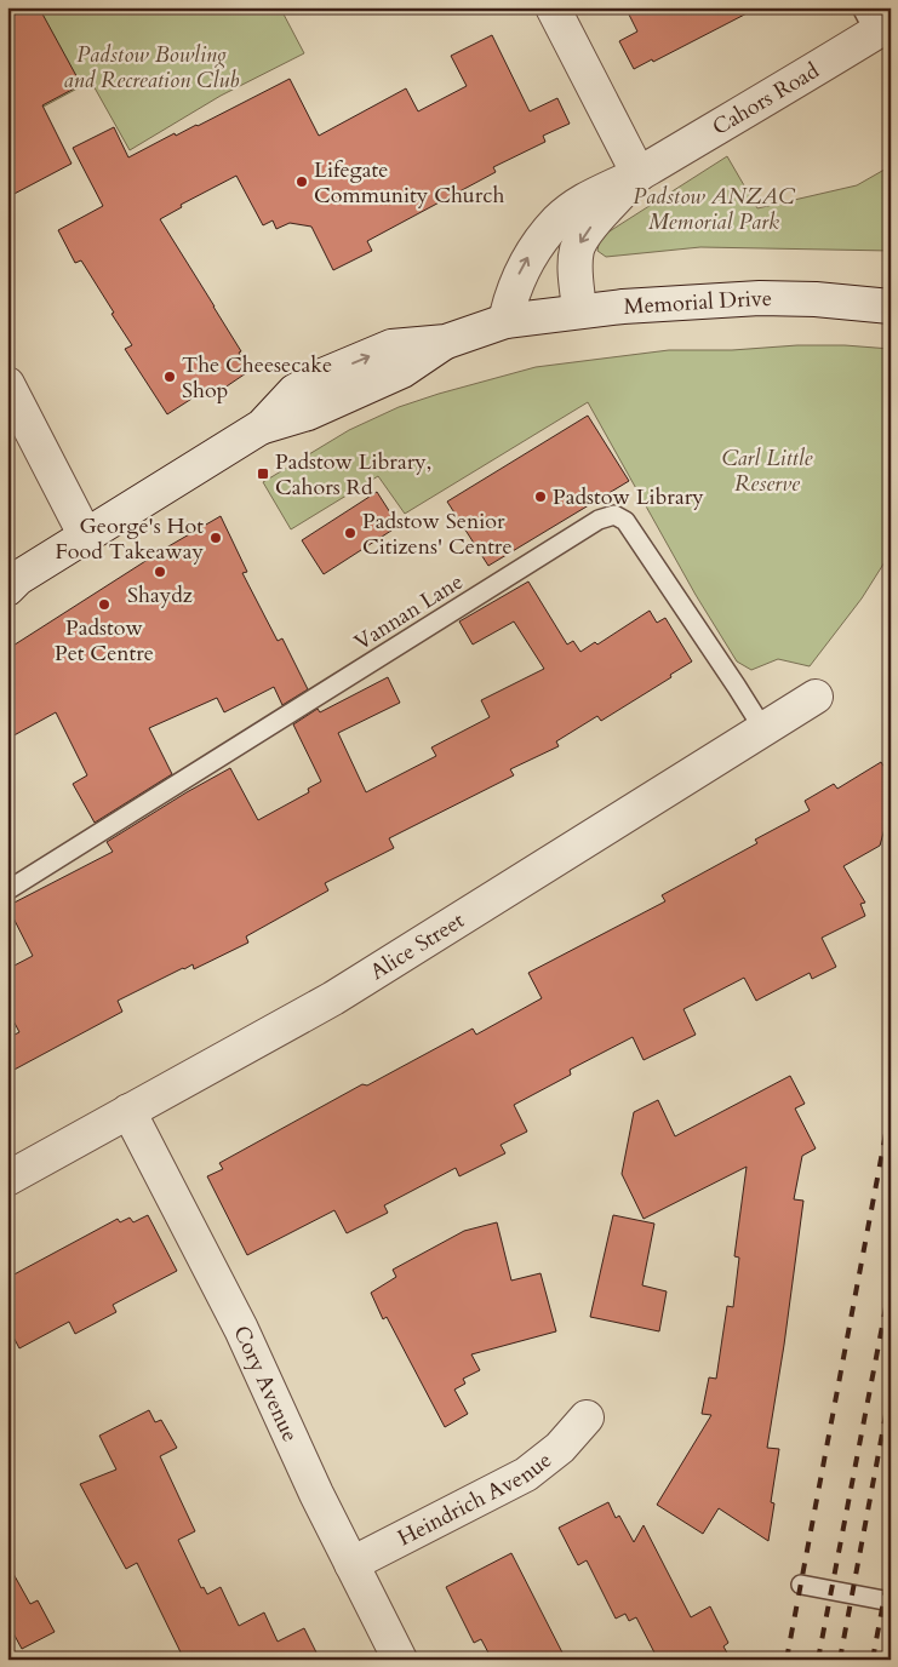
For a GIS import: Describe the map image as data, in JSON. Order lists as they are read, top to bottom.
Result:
{
  "streets": {
    "street": [
      "Cahors Road",
      "Memorial Drive",
      "Alice Street",
      "Cory Avenue",
      "Heindrich Avenue"
    ],
    "lane": ["Vannan Lane"]
  },
  "crossings": [
    ["Cahors Road", "Memorial Drive"],
    ["Vannan Lane", "Alice Street"],
    ["Alice Street", "Cory Avenue"],
    ["Cory Avenue", "Heindrich Avenue"]
  ],
  "parks": ["Padstow Bowling and Recreation Club", "Padstow ANZAC Memorial Park", "Carl Little Reserve"],
  "places": {
    "other": [
      "Lifegate Community Church",
      "The Cheesecake Shop",
      "Padstow Library",
      "Padstow Senior Citizens' Centre",
      "George's Hot Food Takeaway",
      "Shaydz",
      "Padstow Pet Centre"
    ],
    "transit": ["Padstow Library, Cahors Rd"]
  }
}
